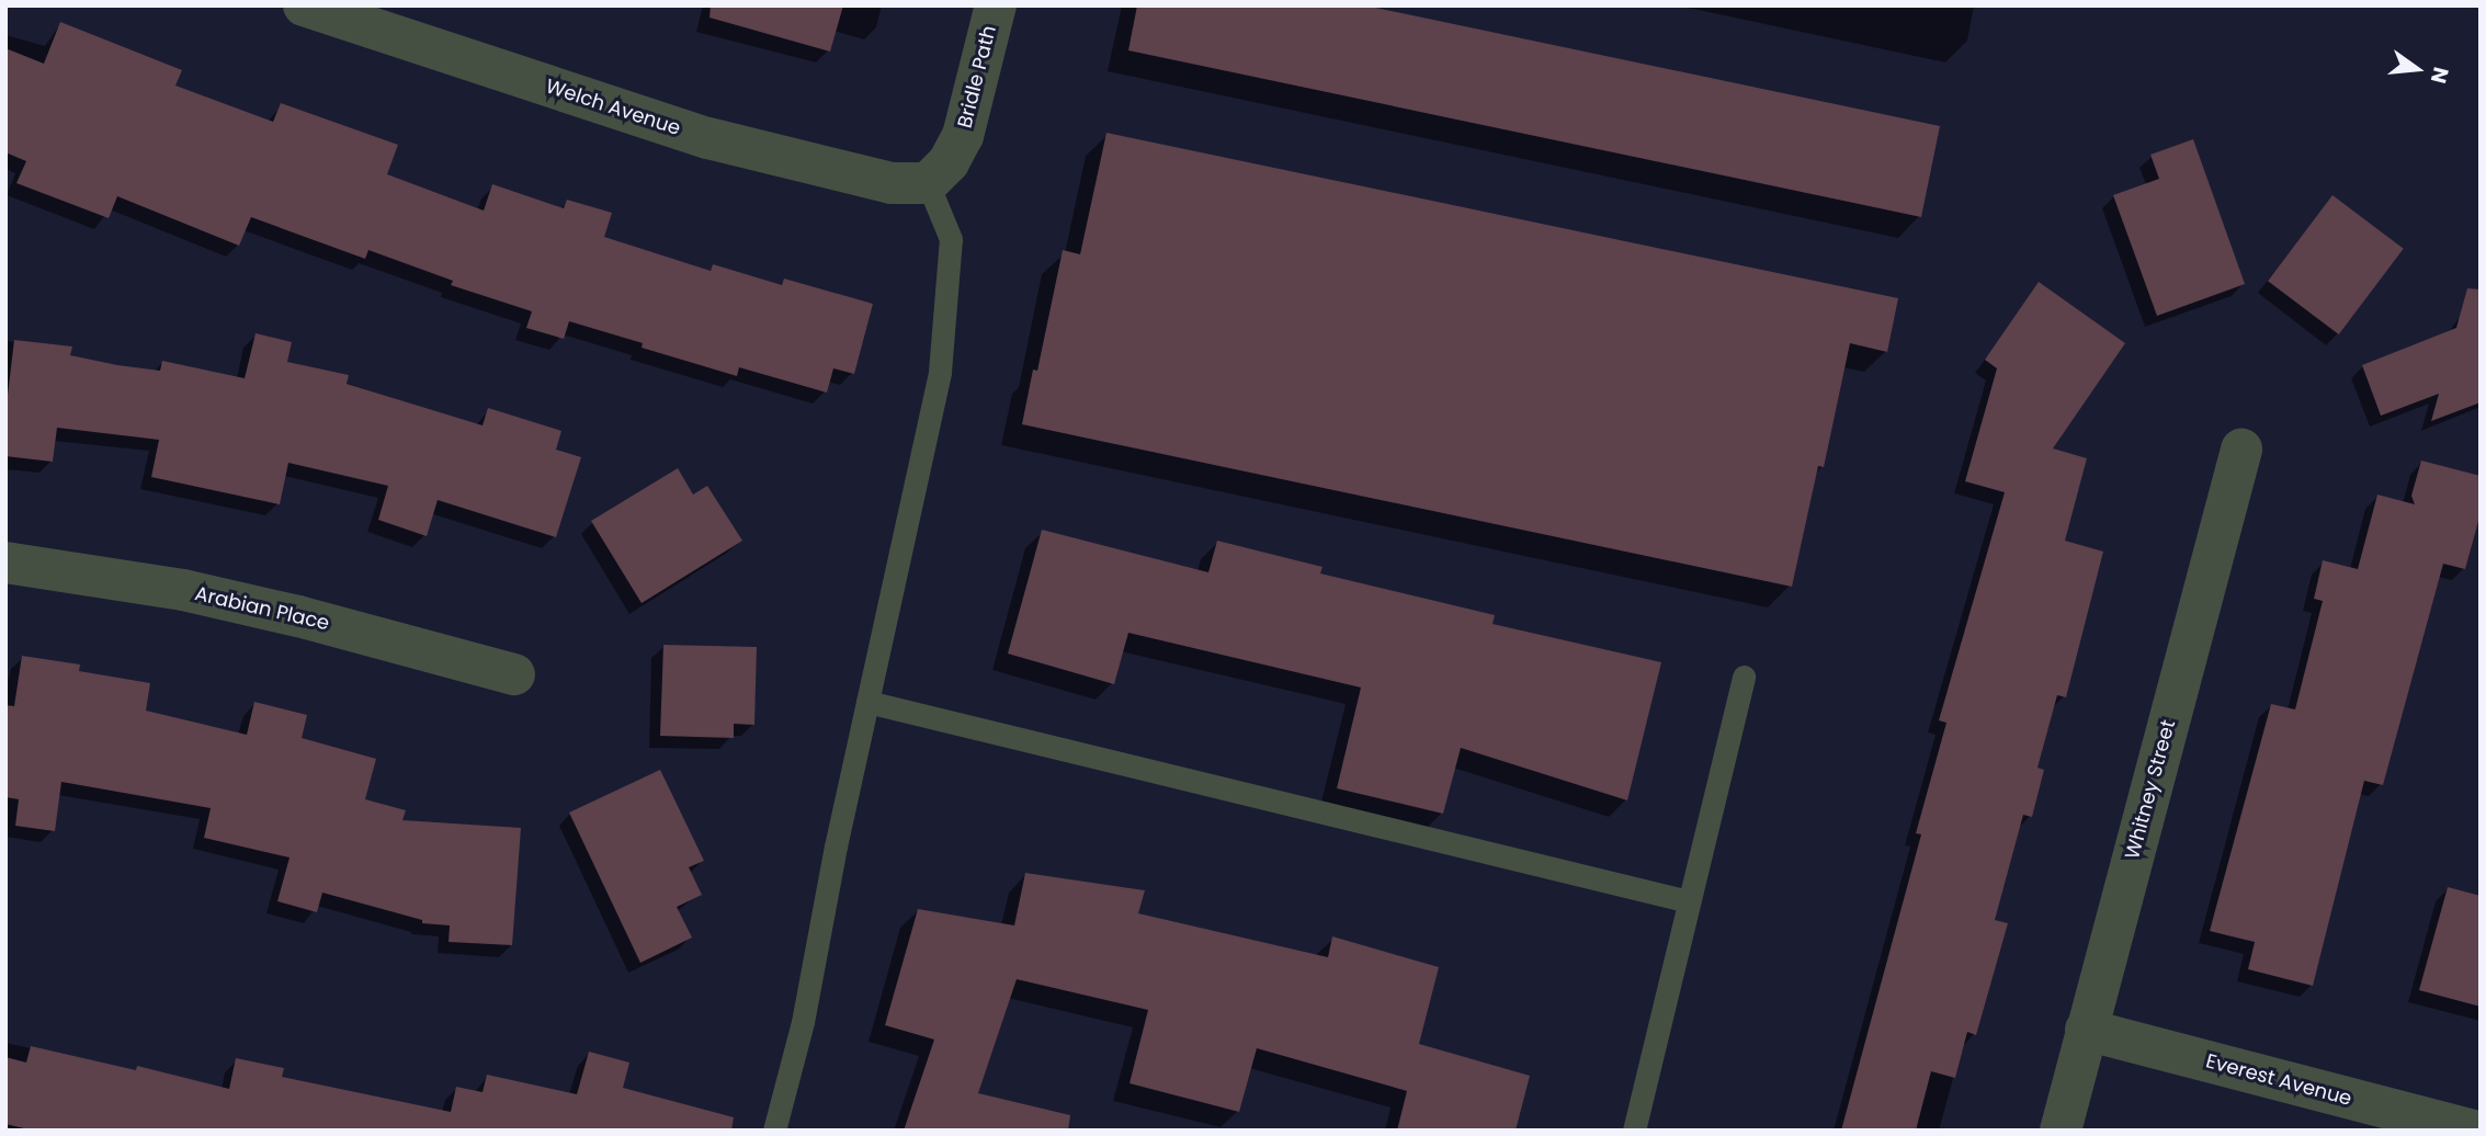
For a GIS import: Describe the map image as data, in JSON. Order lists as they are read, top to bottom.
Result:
{
  "streets": {
    "street": [
      "Bridle Path",
      "Welch Avenue",
      "Arabian Place",
      "Whitney Street",
      "Everest Avenue"
    ]
  },
  "crossings": [
    ["Bridle Path", "Welch Avenue"],
    ["Whitney Street", "Everest Avenue"]
  ],
  "north": "right"
}
